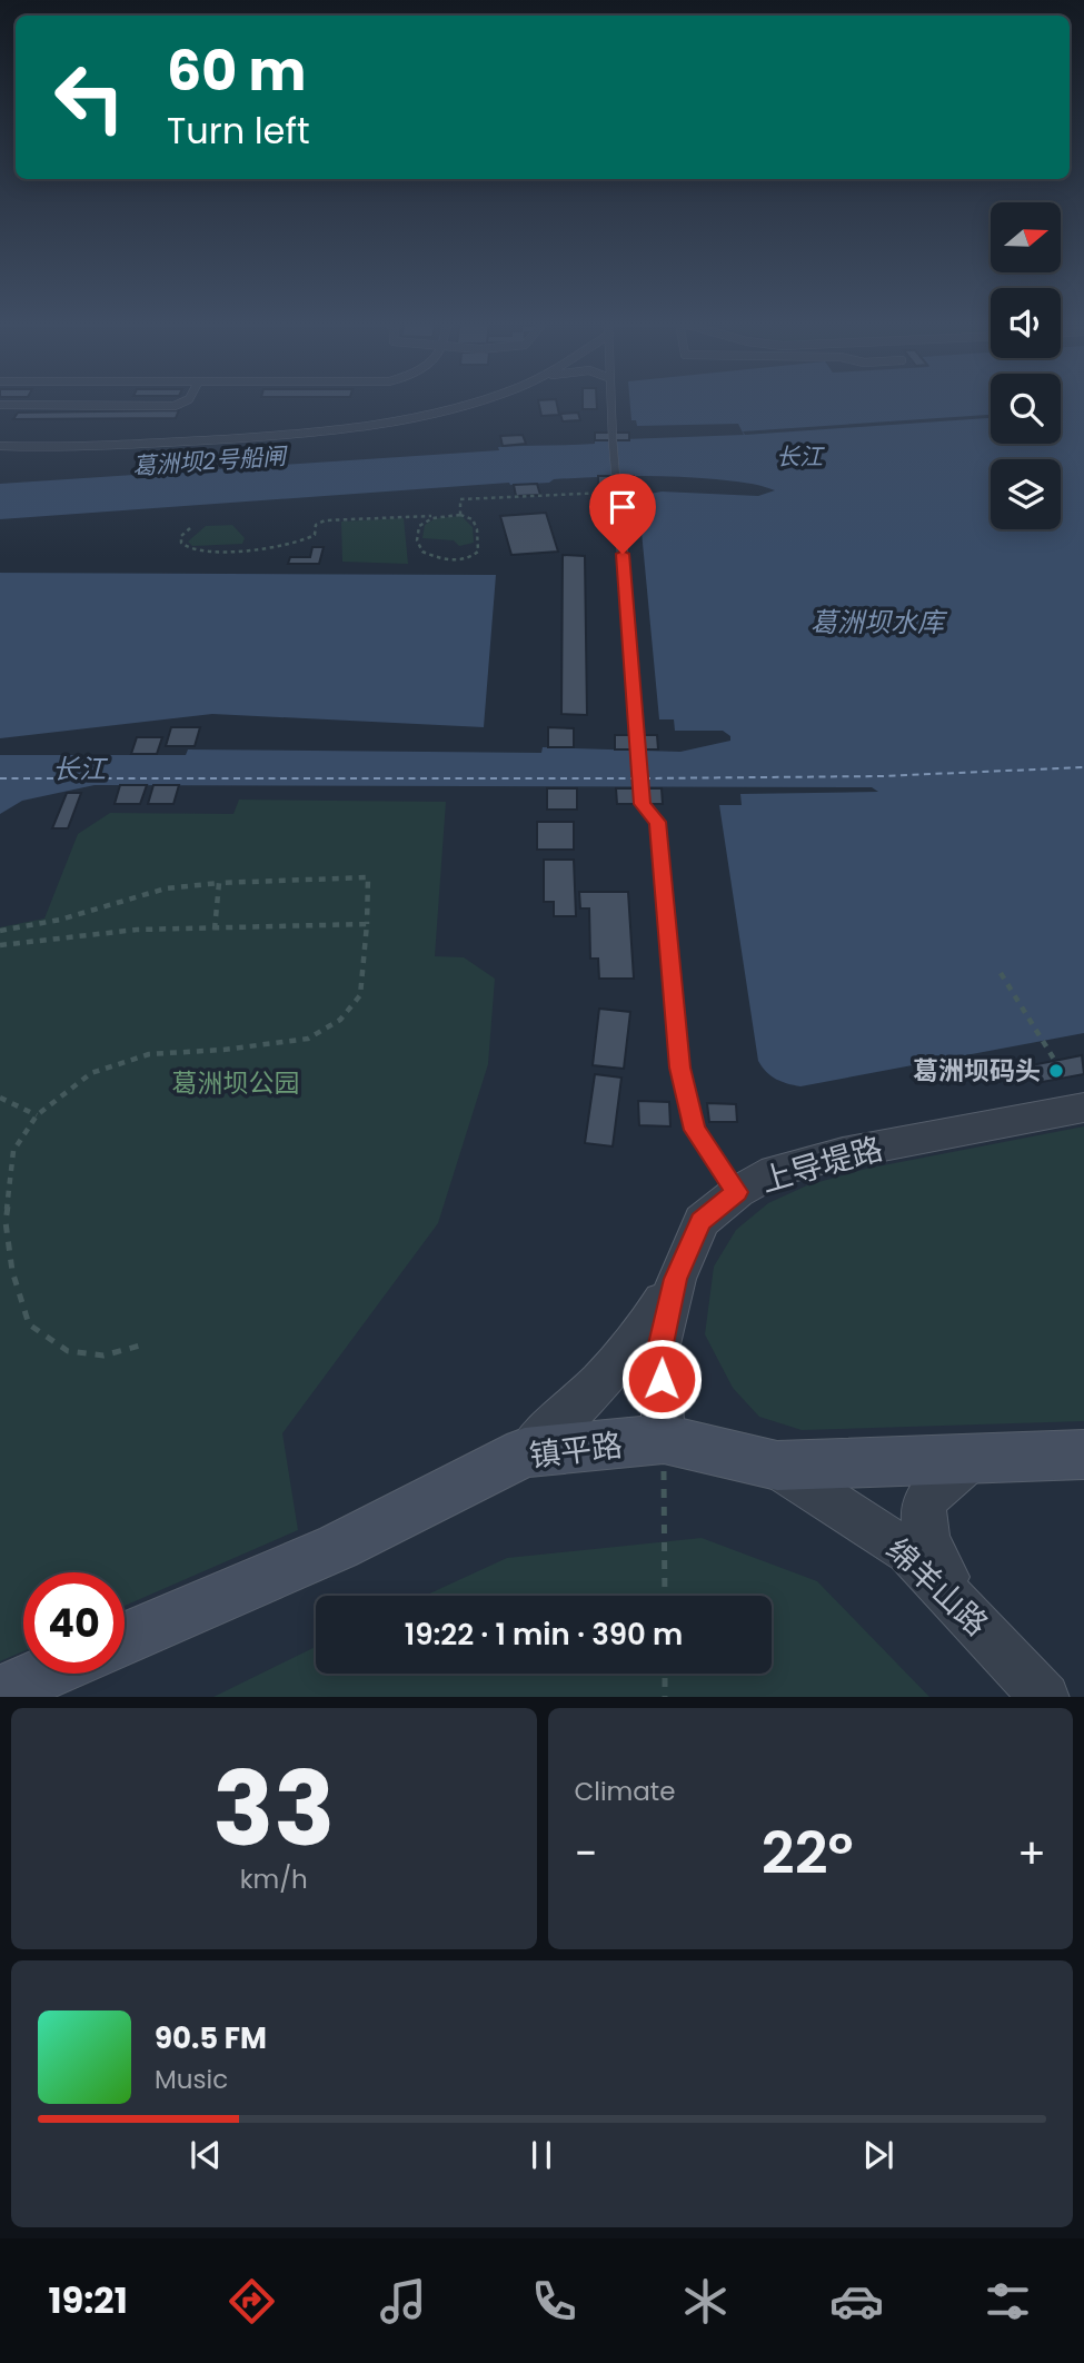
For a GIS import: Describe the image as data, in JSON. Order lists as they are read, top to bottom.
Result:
{
  "streets": {
    "main road": ["镇平路"],
    "street": ["上导堤路", "绵羊山路"]
  },
  "crossings": [
    ["上导堤路", "镇平路"],
    ["镇平路", "绵羊山路"]
  ],
  "water": ["长江", "葛洲坝2号船闸", "葛洲坝水库"],
  "parks": ["葛洲坝公园"],
  "places": ["葛洲坝码头"],
  "north": "right",
  "page": {
    "turn": ["60 m", "Turn left"],
    "limit": "40",
    "trip": "19:22 · 1 min · 390 m",
    "tile": [
      ["33", "km/h"],
      "Climate"
    ],
    "heat": ["−", "22°", "+"],
    "song": ["90.5 FM", "Music"],
    "tabs": "19:21"
  }
}
